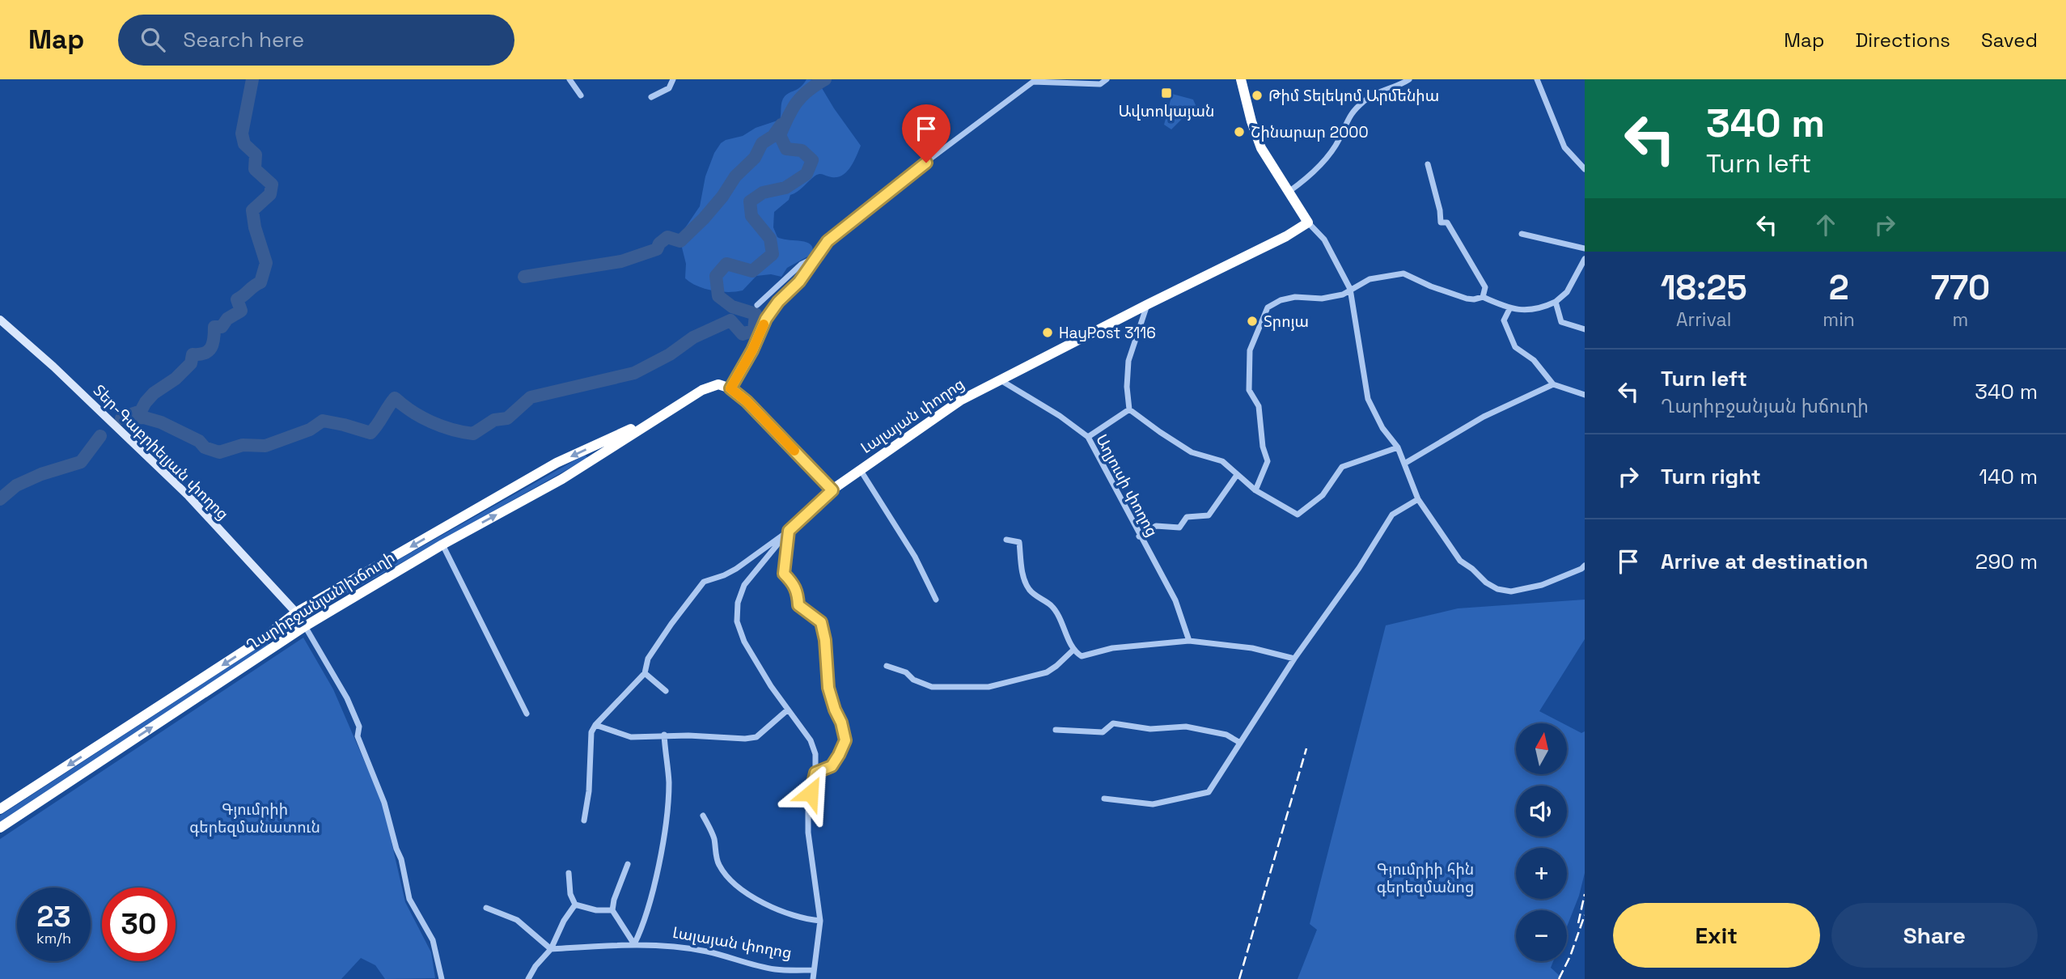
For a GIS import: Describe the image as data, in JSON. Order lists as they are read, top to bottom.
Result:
{
  "streets": {
    "highway": ["Լալայան փողոց", "Ղարիբջանյան խճուղի"],
    "main road": ["Տեր-Գաբրիելյան փողոց"],
    "street": ["Աղյուսի փողոց"]
  },
  "crossings": [
    ["Լալայան փողոց", "Աղյուսի փողոց"],
    ["Տեր-Գաբրիելյան փողոց", "Ղարիբջանյան խճուղի"]
  ],
  "parks": ["Գյումրիի գերեզմանատուն", "Գյումրիի հին գերեզմանոց"],
  "places": {
    "transit": ["Ավտոկայան"],
    "other": [
      "Թիմ Տելեկոմ Արմենիա",
      "Շինարար 2000",
      "Տրոյա",
      "HayPost 3116"
    ]
  },
  "north": "top",
  "page": {
    "header": "Map",
    "search": "Search here",
    "nav": ["Map", "Directions", "Saved"],
    "turn": ["340 m", "Turn left"],
    "eta": [
      "18:25",
      "Arrival",
      "2",
      "min",
      "770",
      "m"
    ],
    "list": [
      {
        "name": "Turn left",
        "note": "Ղարիբջանյան խճուղի",
        "value": "340 m"
      },
      {
        "name": "Turn right",
        "value": "140 m"
      },
      {
        "name": "Arrive at destination",
        "value": "290 m"
      }
    ],
    "map_buttons": ["+", "−"],
    "speed": "23 km/h",
    "limit": "30",
    "buttons": ["Exit", "Share"]
  }
}
